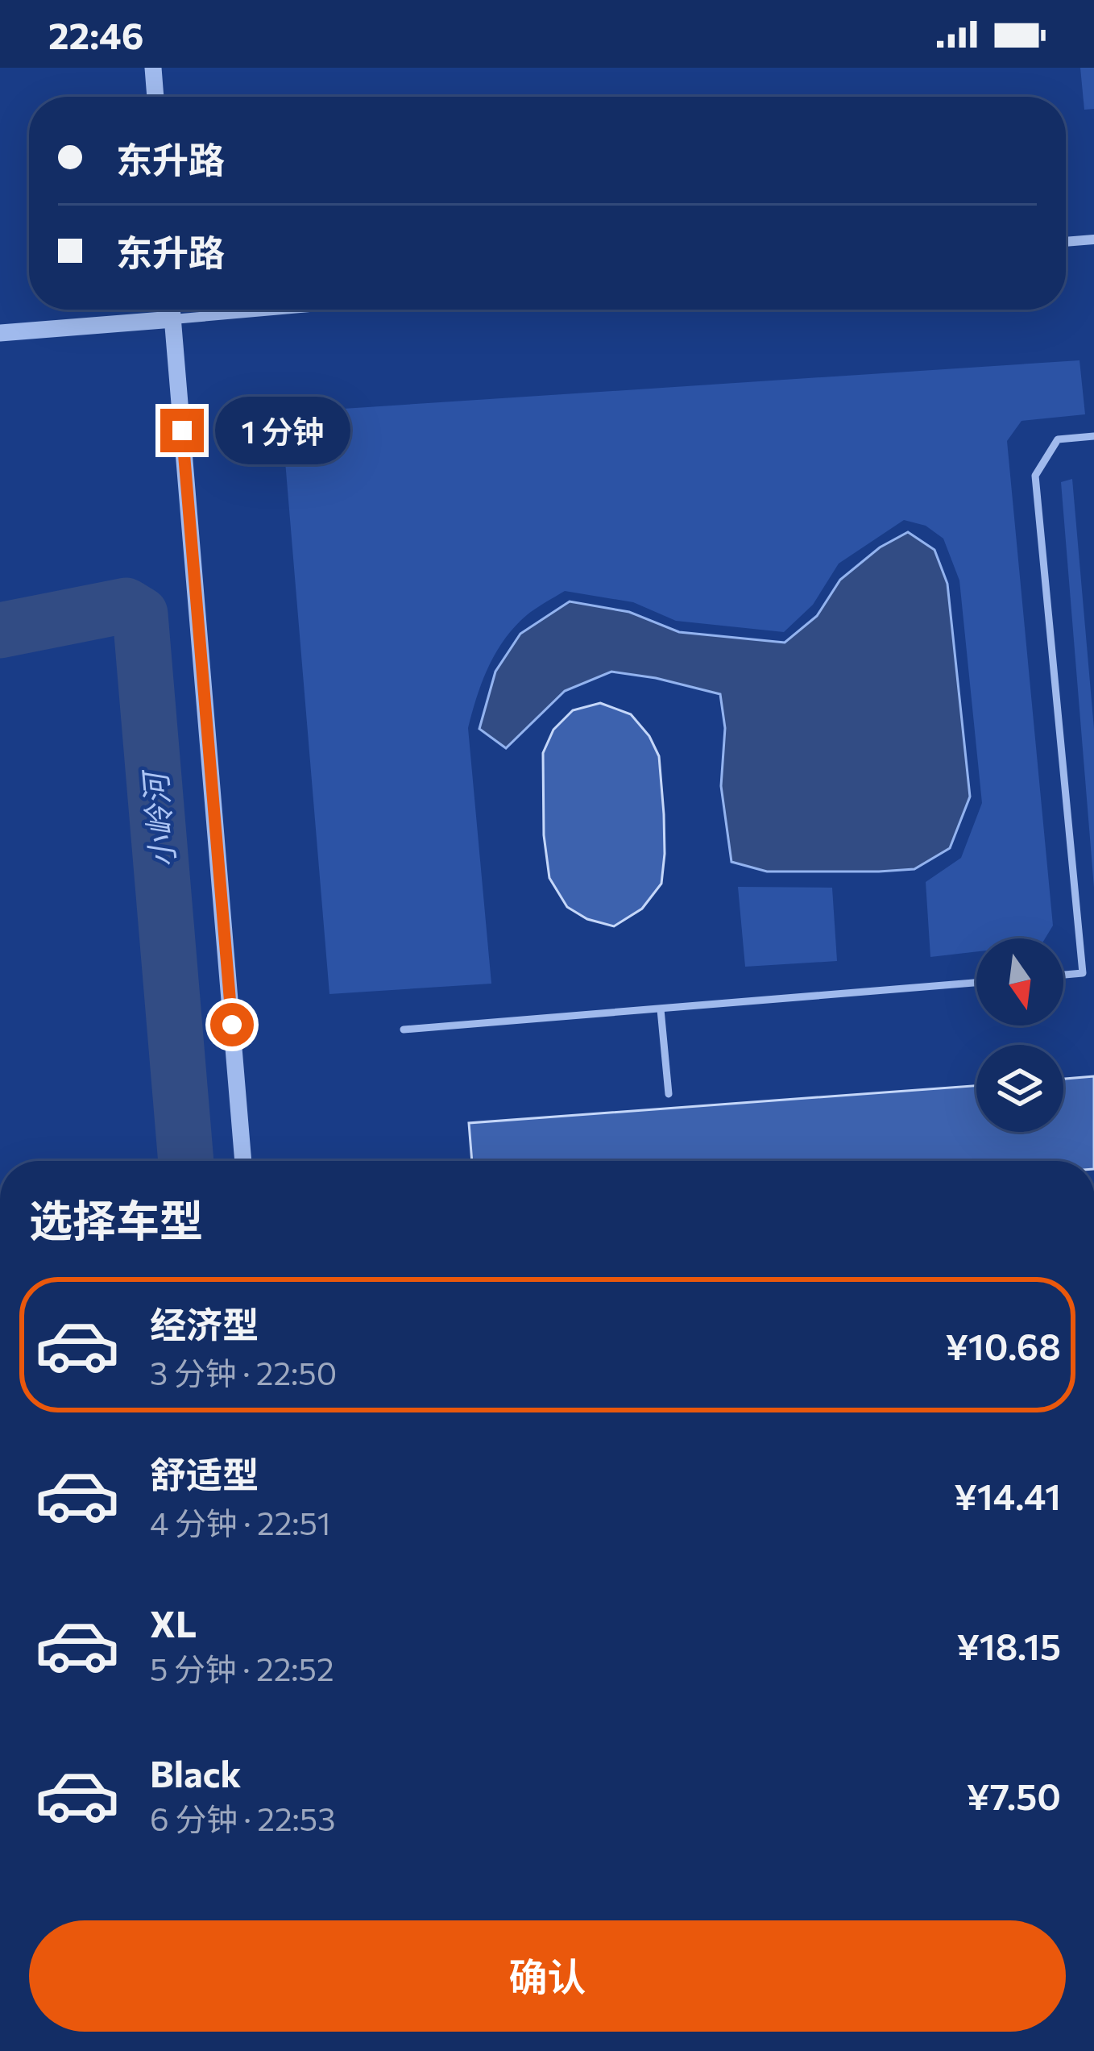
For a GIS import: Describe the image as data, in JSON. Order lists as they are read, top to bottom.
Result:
{
  "water": ["小岭河"],
  "north": "bottom",
  "page": {
    "status": "22:46",
    "banner": ["东升路", "东升路"],
    "bubble": "1 分钟",
    "heading": "选择车型",
    "list": [
      {
        "name": "经济型",
        "note": "3 分钟 · 22:50",
        "value": "¥10.68"
      },
      {
        "name": "舒适型",
        "note": "4 分钟 · 22:51",
        "value": "¥14.41"
      },
      {
        "name": "XL",
        "note": "5 分钟 · 22:52",
        "value": "¥18.15"
      },
      {
        "name": "Black",
        "note": "6 分钟 · 22:53",
        "value": "¥7.50"
      }
    ],
    "buttons": "确认"
  }
}
